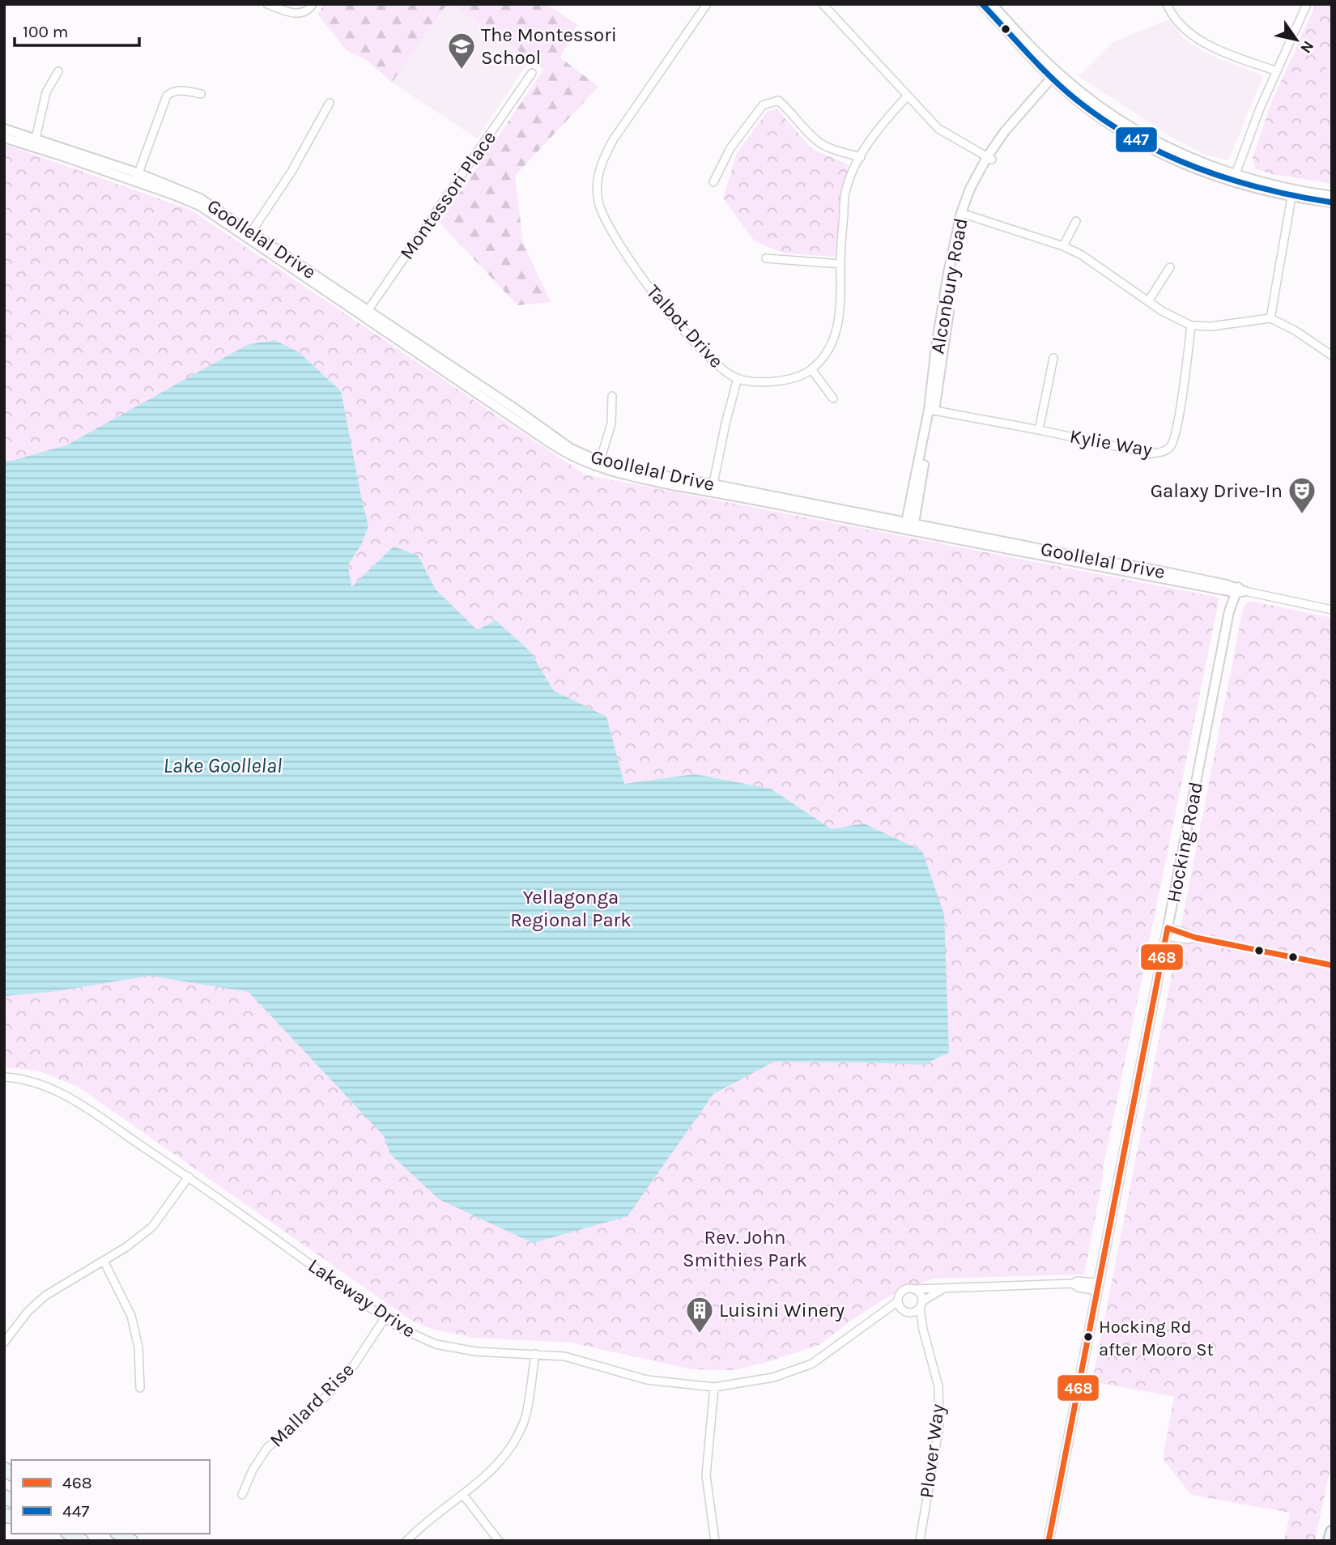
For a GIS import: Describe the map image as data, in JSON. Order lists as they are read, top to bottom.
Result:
{
  "streets": {
    "street": [
      "Montessori Place",
      "Goollelal Drive",
      "Alconbury Road",
      "Talbot Drive",
      "Kylie Way",
      "Hocking Road",
      "Lakeway Drive",
      "Mallard Rise",
      "Plover Way"
    ]
  },
  "crossings": [
    ["Montessori Place", "Goollelal Drive"],
    ["Goollelal Drive", "Alconbury Road"],
    ["Goollelal Drive", "Hocking Road"],
    ["Alconbury Road", "Kylie Way"],
    ["Lakeway Drive", "Mallard Rise"],
    ["Lakeway Drive", "Plover Way"]
  ],
  "water": ["Lake Goollelal"],
  "parks": ["Yellagonga Regional Park", "Rev. John Smithies Park"],
  "places": {
    "school or university": ["The Montessori School"],
    "theatre": ["Galaxy Drive-In"],
    "building": ["Luisini Winery"],
    "other": ["Hocking Rd after Mooro St"]
  },
  "lines": ["transit line 447", "transit line 468"],
  "legend": ["468", "447"],
  "scale_bar": "100 m",
  "north": "bottom right"
}
